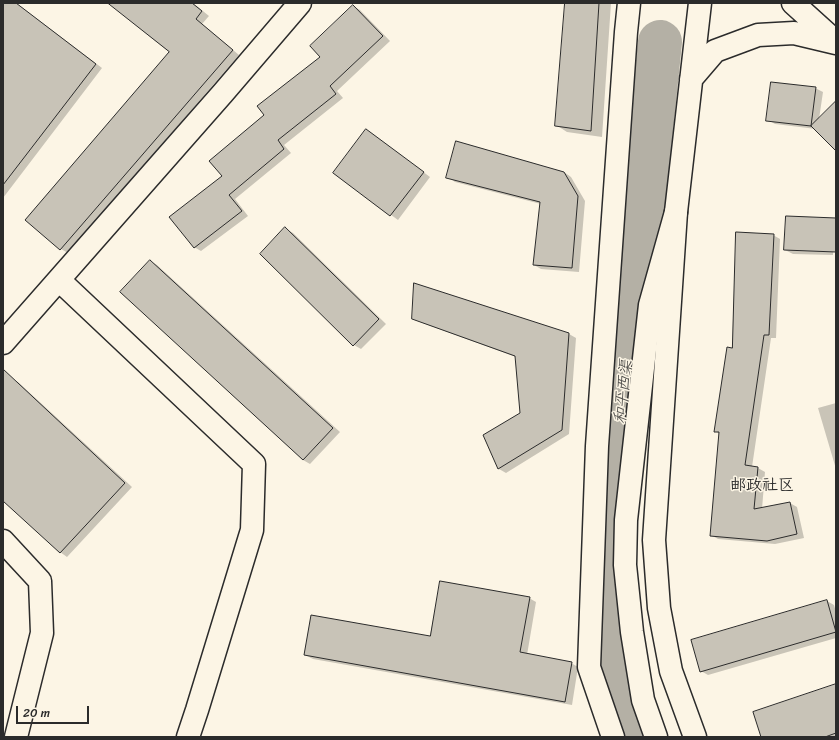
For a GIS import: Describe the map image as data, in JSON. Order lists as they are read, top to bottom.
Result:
{
  "districts": ["邮政社区"],
  "water": ["和平西渠"],
  "scale_bar": "20 m"
}
